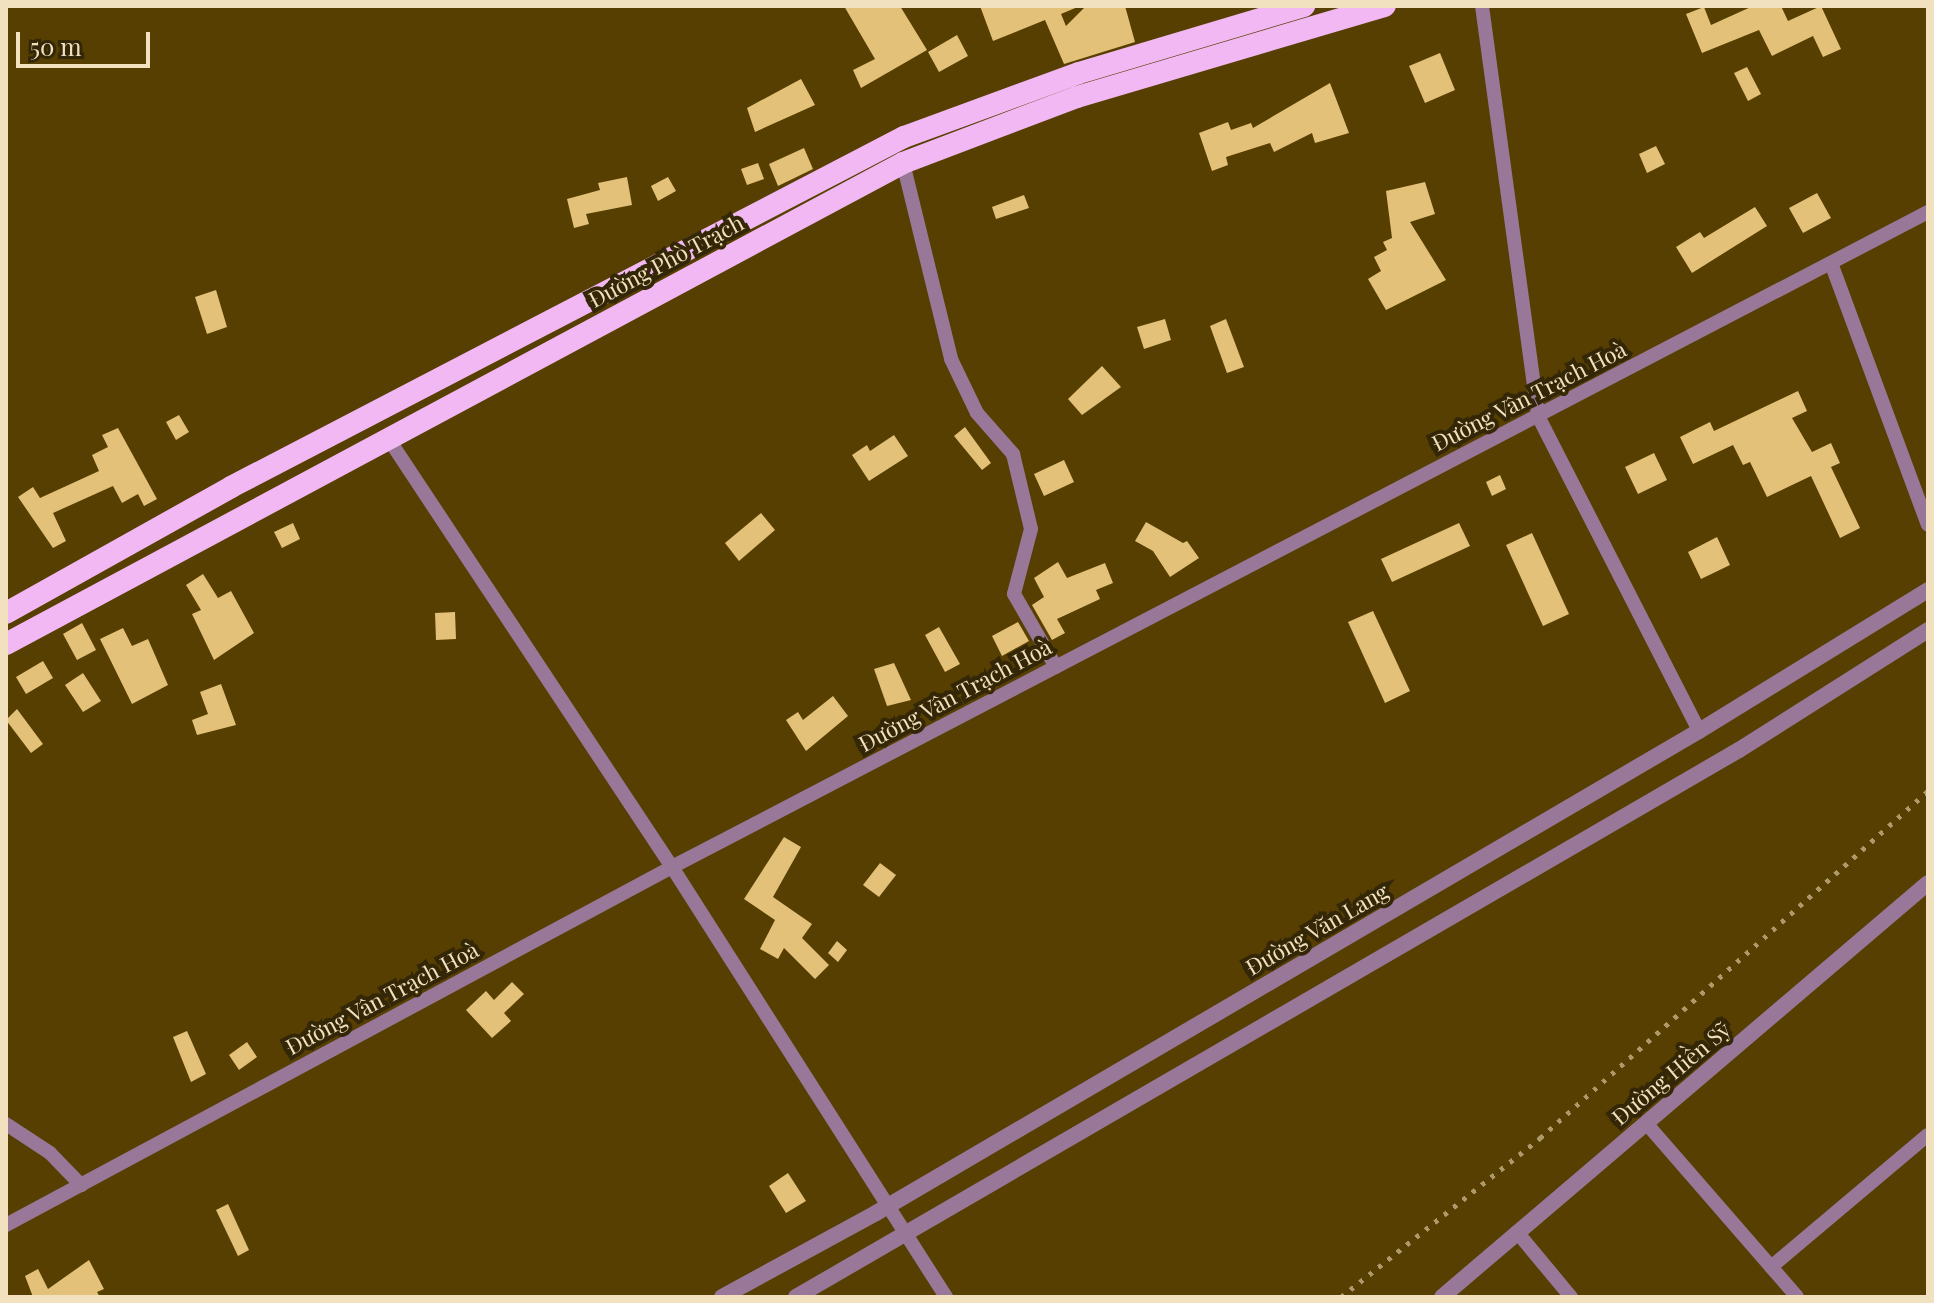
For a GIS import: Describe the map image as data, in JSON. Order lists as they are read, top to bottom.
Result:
{
  "streets": {
    "highway": ["Đường Phò Trạch"],
    "street": ["Đường Vân Trạch Hoà", "Đường Văn Lang", "Đường Hiền Sỹ"]
  },
  "scale_bar": "50 m"
}
